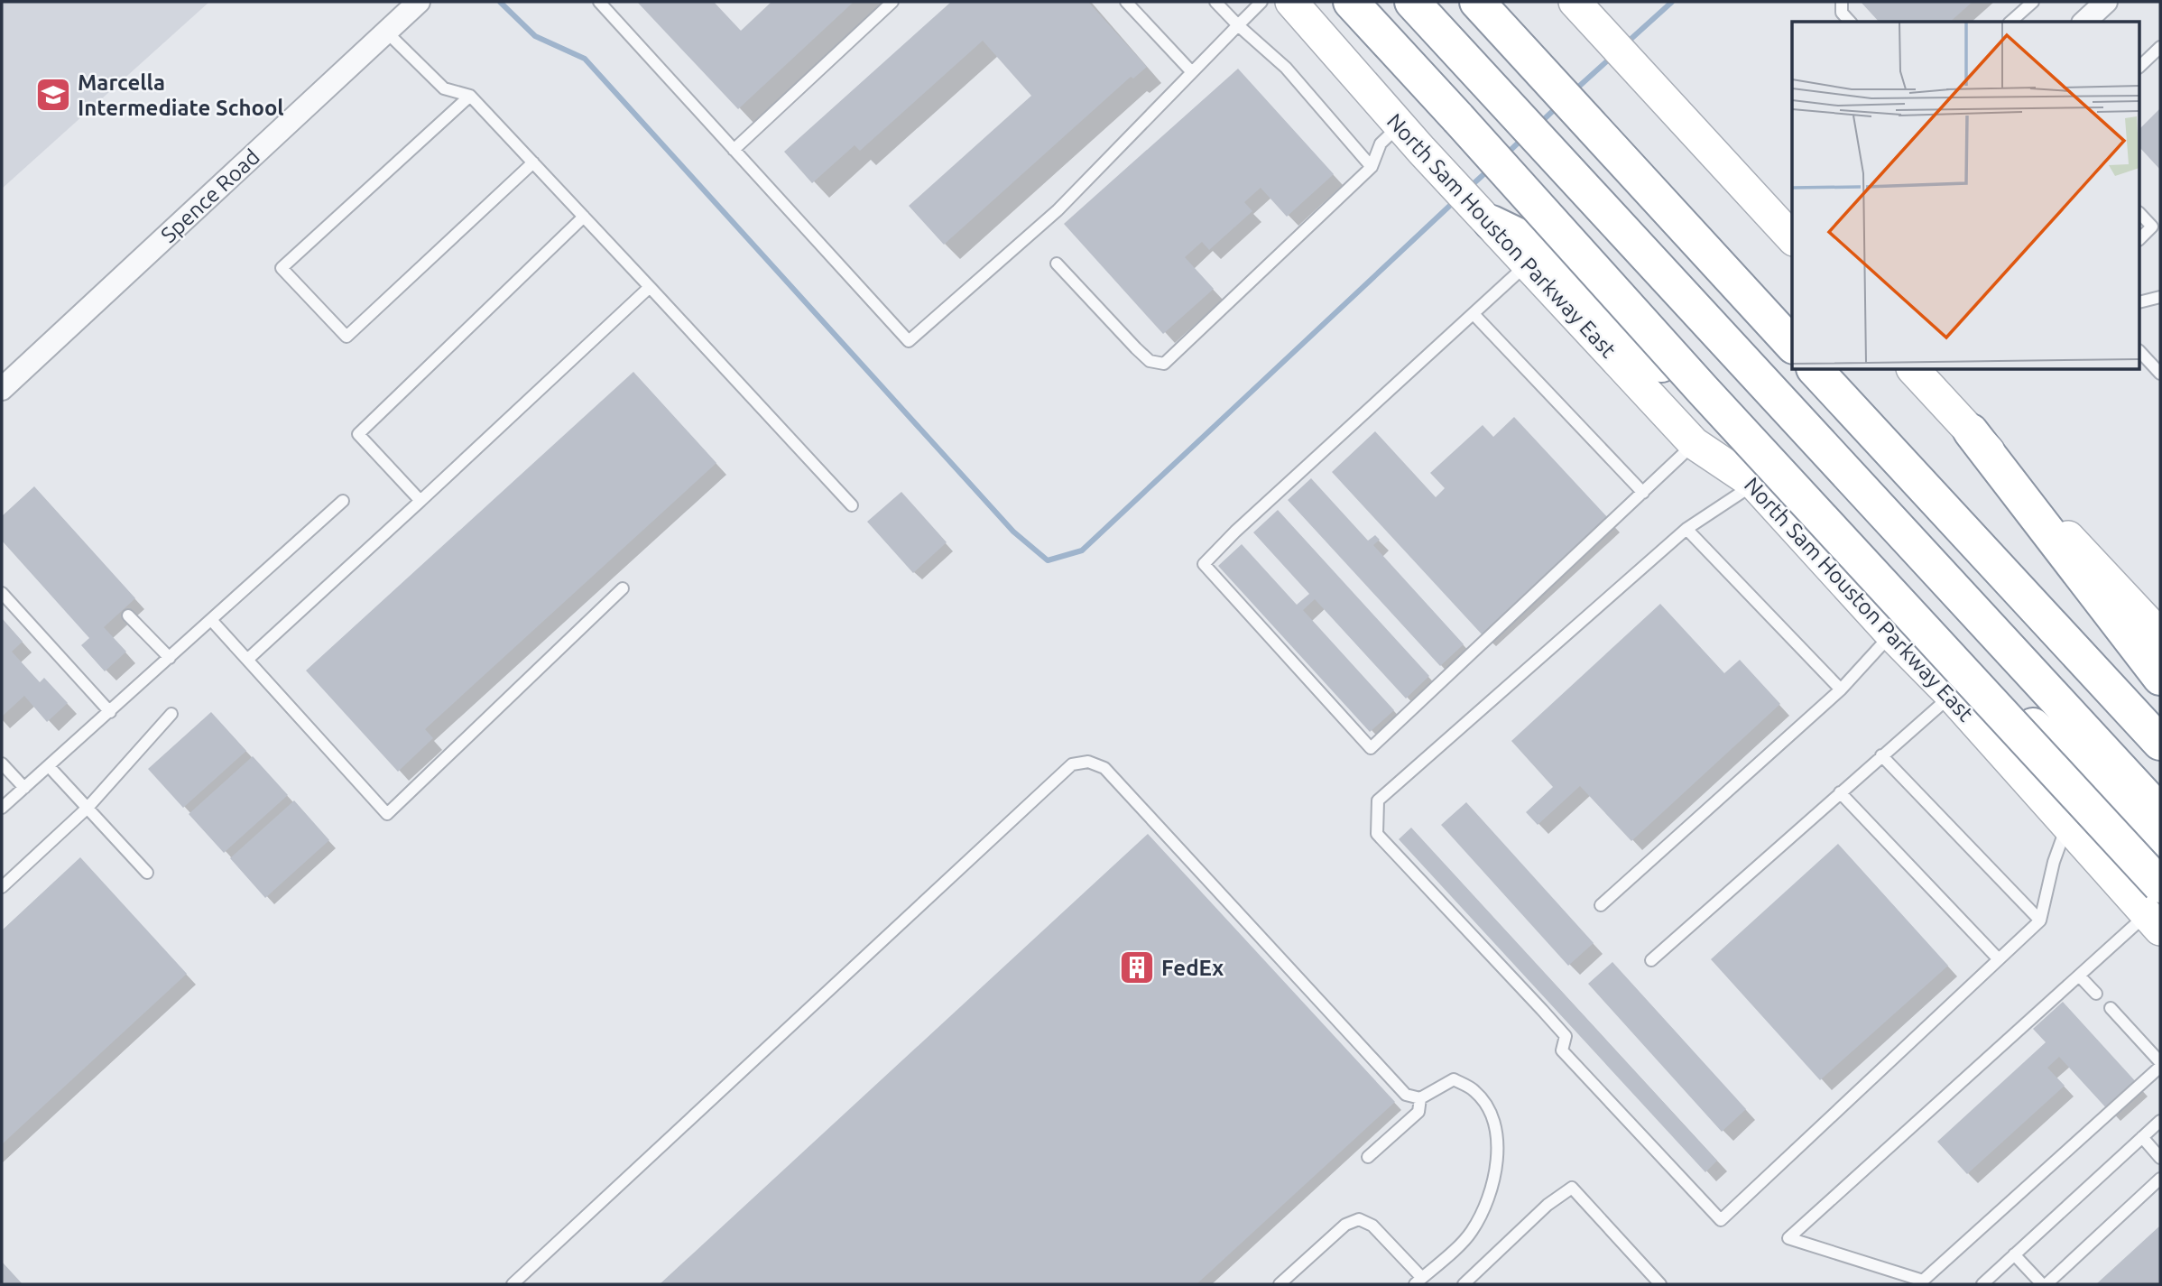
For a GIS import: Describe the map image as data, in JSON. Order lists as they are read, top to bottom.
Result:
{
  "streets": {
    "main road": ["North Sam Houston Parkway East"],
    "street": ["Spence Road"]
  },
  "places": {
    "school or university": ["Marcella Intermediate School"],
    "building": ["FedEx"]
  }
}
